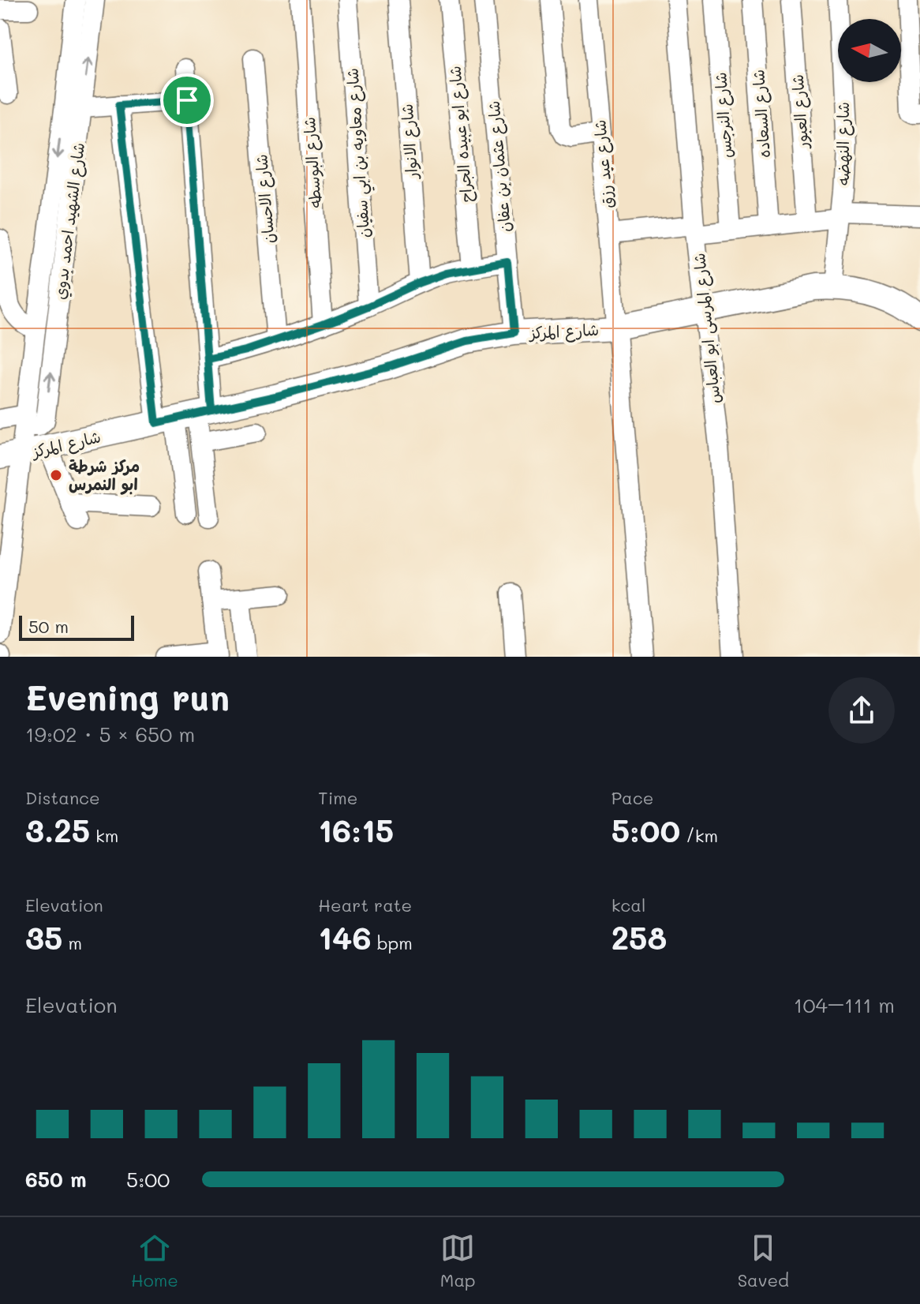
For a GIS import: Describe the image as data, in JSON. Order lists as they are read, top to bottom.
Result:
{
  "streets": {
    "main road": ["شارع المركز"],
    "street": [
      "شارع العبور",
      "شارع السعاده",
      "شارع النرجس",
      "شارع ابو عبيده الجراح",
      "شارع الانوار",
      "شارع النهضه",
      "شارع معاويه بن ابي سفيان",
      "شارع البوسطه",
      "شارع عيد رزق",
      "شارع عثمان بن عفان",
      "شارع الاحسان",
      "شارع الشهيد احمد بدوي",
      "شارع المرسى ابو العباس"
    ]
  },
  "crossings": [
    ["شارع النهضه", "شارع المركز"],
    ["شارع عيد رزق", "شارع المركز"],
    ["شارع عثمان بن عفان", "شارع المركز"],
    ["شارع الشهيد احمد بدوي", "شارع المركز"],
    ["شارع المرسى ابو العباس", "شارع المركز"]
  ],
  "places": ["مركز شرطة ابو النمرس"],
  "scale_bar": "50 m",
  "north": "left",
  "page": {
    "scale": "50 m",
    "heading": ["Evening run", "19:02 · 5 × 650 m"],
    "stats": [
      ["Distance", "3.25 km"],
      ["Time", "16:15"],
      ["Pace", "5:00 /km"],
      ["Elevation", "35 m"],
      ["Heart rate", "146 bpm"],
      ["kcal", "258"]
    ],
    "chart": ["Elevation", "104–111 m"],
    "list": [
      {
        "name": "650 m",
        "note": "5:00"
      }
    ],
    "tabs": ["Home", "Map", "Saved"]
  }
}
